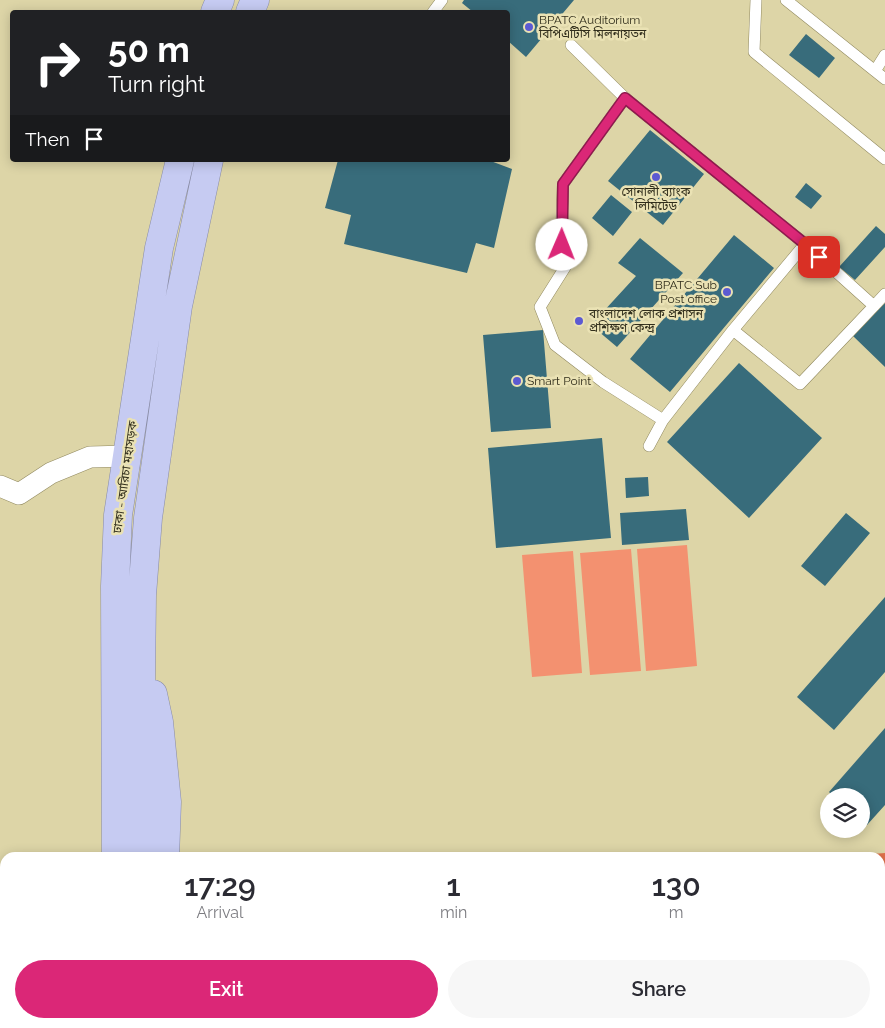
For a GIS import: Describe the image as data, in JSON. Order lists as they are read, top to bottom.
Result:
{
  "streets": {
    "highway": ["ঢাকা - আরিচা মহাসড়ক"]
  },
  "places": [
    "BPATC Auditorium বিপিএটিসি মিলনায়তন",
    "সোনালী ব্যাংক লিমিটেড",
    "BPATC Sub Post office",
    "বাংলাদেশ লোক প্রশাসন প্রশিক্ষণ কেন্দ্র",
    "Smart Point"
  ],
  "page": {
    "turn": ["50 m", "Turn right"],
    "then": "Then",
    "eta": [
      "17:29",
      "Arrival",
      "1",
      "min",
      "130",
      "m"
    ],
    "buttons": ["Exit", "Share"]
  }
}
